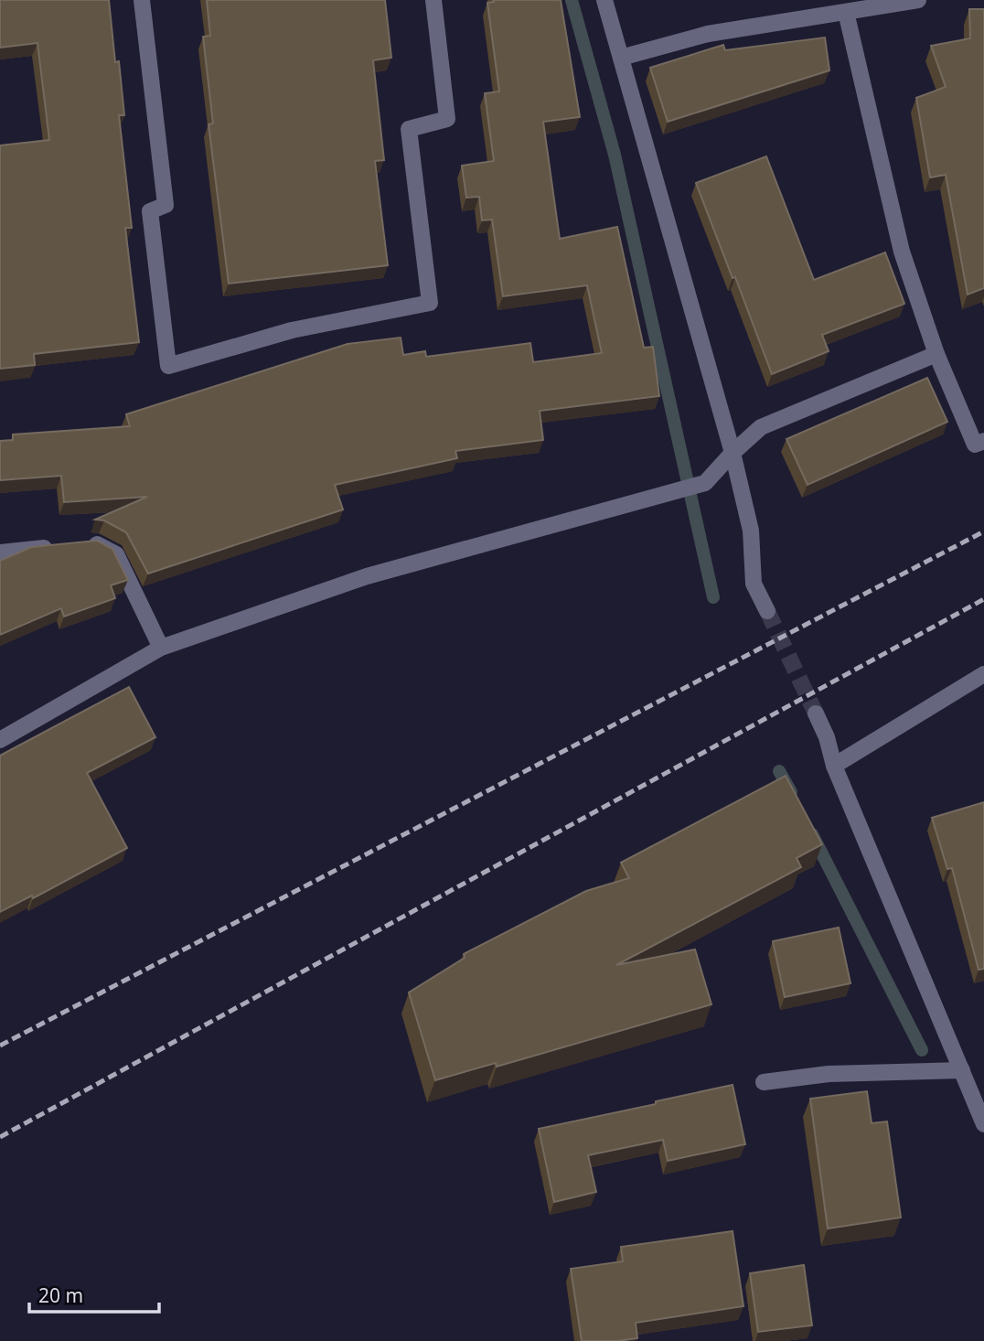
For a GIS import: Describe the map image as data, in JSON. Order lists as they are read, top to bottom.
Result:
{
  "scale_bar": "20 m"
}
